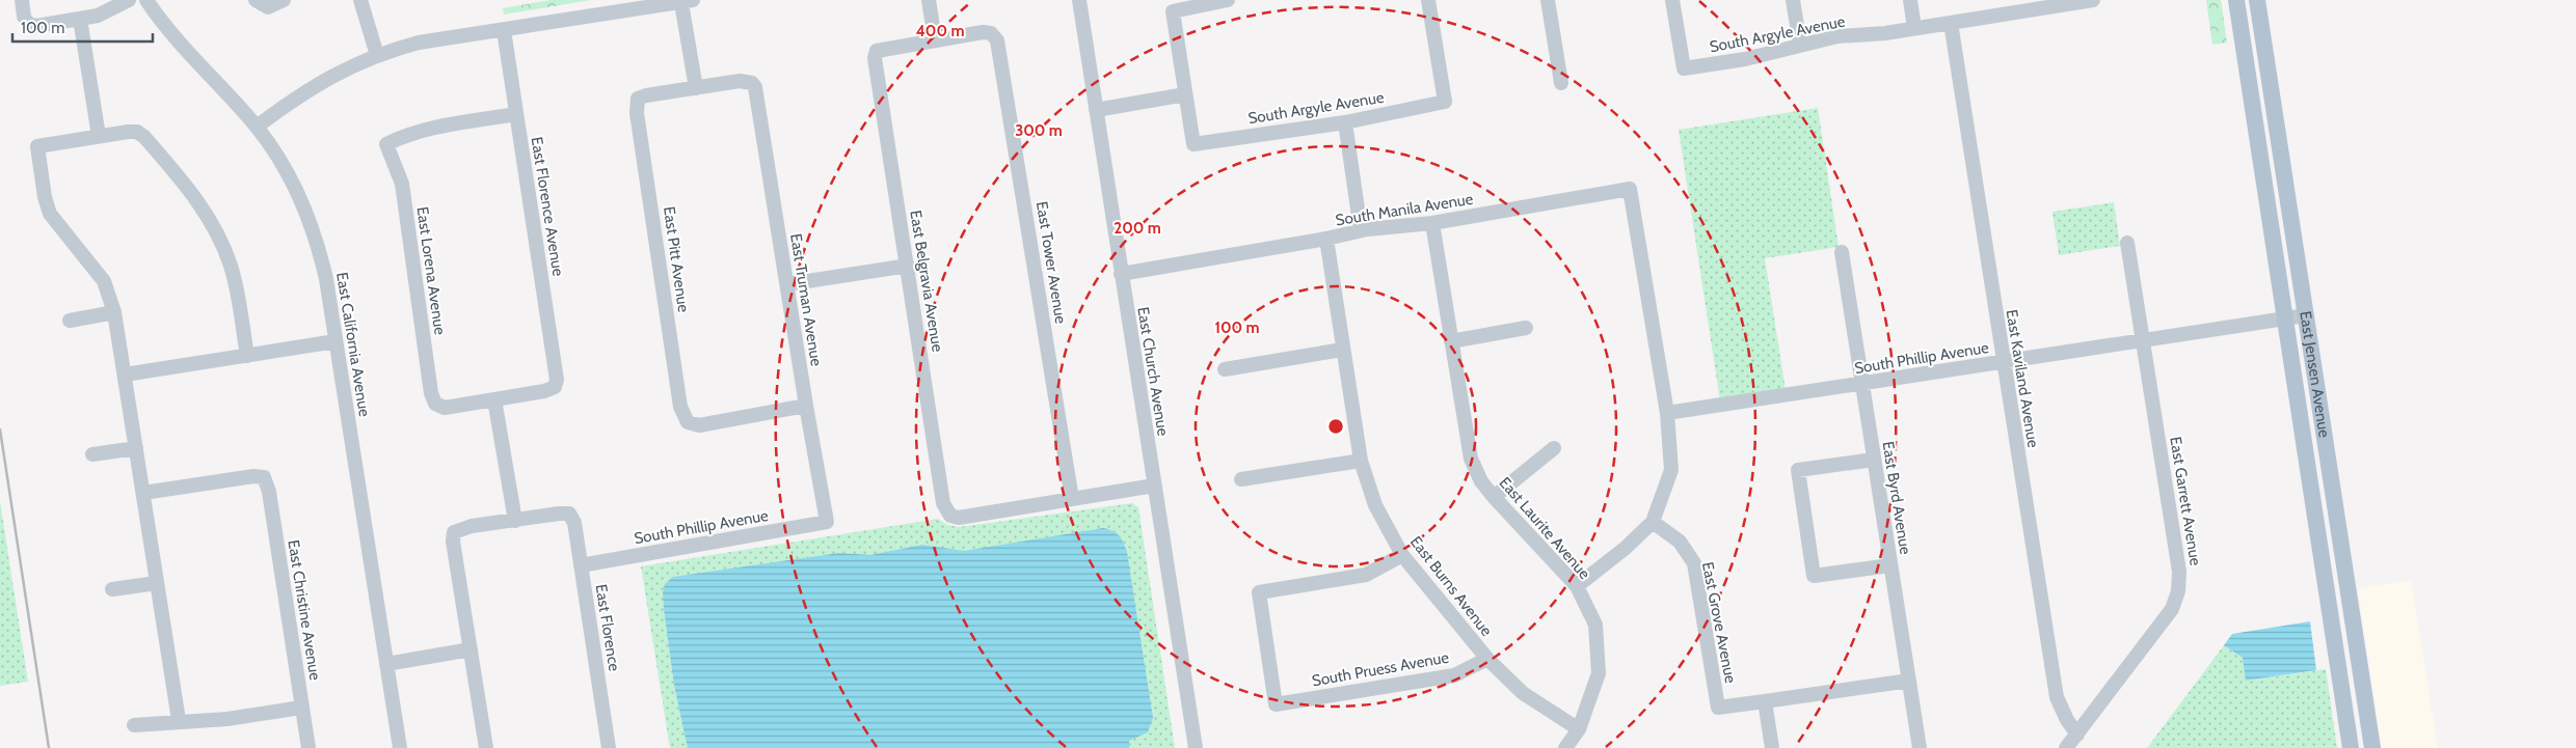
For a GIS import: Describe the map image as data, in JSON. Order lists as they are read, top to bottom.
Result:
{
  "streets": {
    "main road": ["East Jensen Avenue"],
    "street": [
      "South Argyle Avenue",
      "East Florence Avenue",
      "South Manila Avenue",
      "East Pitt Avenue",
      "East Tower Avenue",
      "East Lorena Avenue",
      "East Belgravia Avenue",
      "East Truman Avenue",
      "East California Avenue",
      "South Phillip Avenue",
      "East Church Avenue",
      "East Kaviland Avenue",
      "East Byrd Avenue",
      "East Garrett Avenue",
      "East Laurite Avenue",
      "East Burns Avenue",
      "East Christine Avenue",
      "East Grove Avenue",
      "East Florence",
      "South Pruess Avenue"
    ]
  },
  "crossings": [
    ["South Argyle Avenue", "East Kaviland Avenue"],
    ["East Florence Avenue", "East Lorena Avenue"],
    ["South Manila Avenue", "South Phillip Avenue"],
    ["South Manila Avenue", "East Church Avenue"],
    ["South Manila Avenue", "East Laurite Avenue"],
    ["South Manila Avenue", "East Burns Avenue"],
    ["East Pitt Avenue", "East Truman Avenue"],
    ["East Tower Avenue", "East Belgravia Avenue"],
    ["East Truman Avenue", "South Phillip Avenue"],
    ["South Phillip Avenue", "East Jensen Avenue"],
    ["South Phillip Avenue", "East Kaviland Avenue"],
    ["South Phillip Avenue", "East Byrd Avenue"],
    ["South Phillip Avenue", "East Garrett Avenue"],
    ["South Phillip Avenue", "East Florence"],
    ["East Kaviland Avenue", "East Garrett Avenue"],
    ["East Laurite Avenue", "East Burns Avenue"],
    ["East Burns Avenue", "South Pruess Avenue"]
  ],
  "scale_bar": "100 m",
  "rings": [
    "400 m",
    "300 m",
    "200 m",
    "100 m"
  ]
}
